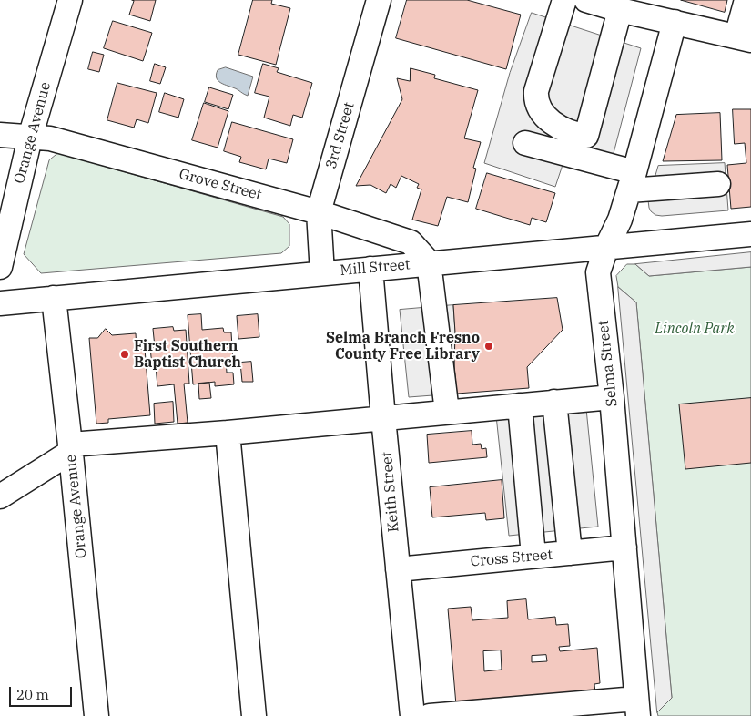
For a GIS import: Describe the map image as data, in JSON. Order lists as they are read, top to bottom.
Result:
{
  "streets": {
    "street": [
      "Orange Avenue",
      "3rd Street",
      "Grove Street",
      "Mill Street",
      "Selma Street",
      "Keith Street",
      "Cross Street"
    ]
  },
  "crossings": [
    ["Orange Avenue", "Grove Street"],
    ["Orange Avenue", "Mill Street"],
    ["3rd Street", "Grove Street"],
    ["3rd Street", "Mill Street"],
    ["Grove Street", "Mill Street"],
    ["Mill Street", "Selma Street"],
    ["Mill Street", "Keith Street"],
    ["Selma Street", "Cross Street"],
    ["Keith Street", "Cross Street"]
  ],
  "parks": ["Lincoln Park"],
  "places": ["Selma Branch Fresno County Free Library", "First Southern Baptist Church"],
  "scale_bar": "20 m"
}
